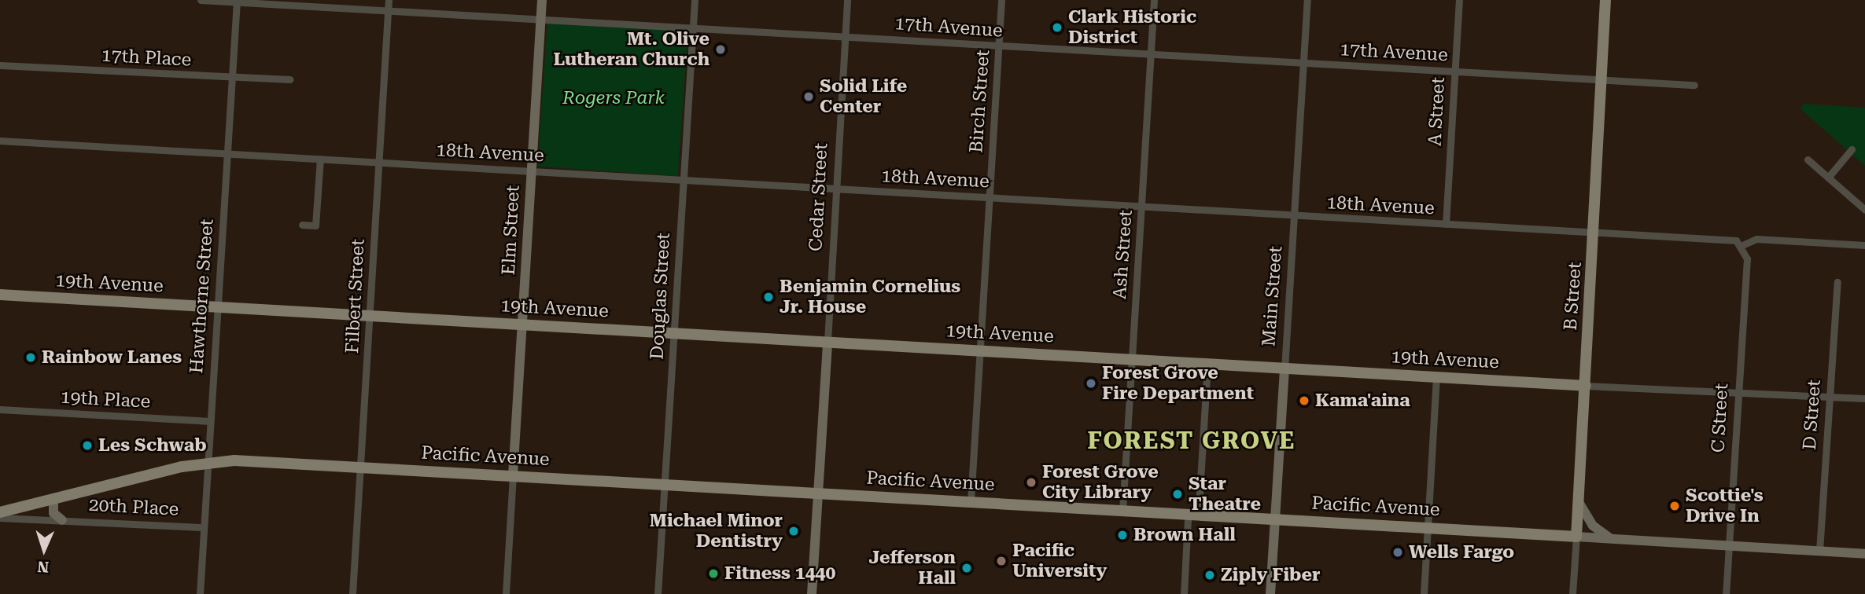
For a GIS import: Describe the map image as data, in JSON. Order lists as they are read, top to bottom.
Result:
{
  "streets": {
    "main road": ["19th Avenue", "B Street", "Pacific Avenue"],
    "street": [
      "17th Avenue",
      "17th Place",
      "Birch Street",
      "A Street",
      "18th Avenue",
      "Cedar Street",
      "Elm Street",
      "Ash Street",
      "Hawthorne Street",
      "Filbert Street",
      "Douglas Street",
      "Main Street",
      "19th Place",
      "D Street",
      "C Street",
      "20th Place"
    ]
  },
  "crossings": [
    ["17th Avenue", "Birch Street"],
    ["17th Avenue", "A Street"],
    ["17th Avenue", "Cedar Street"],
    ["17th Avenue", "Elm Street"],
    ["17th Avenue", "Ash Street"],
    ["17th Avenue", "Hawthorne Street"],
    ["17th Avenue", "Filbert Street"],
    ["17th Avenue", "Douglas Street"],
    ["17th Avenue", "Main Street"],
    ["17th Avenue", "B Street"],
    ["17th Place", "Hawthorne Street"],
    ["Birch Street", "18th Avenue"],
    ["Birch Street", "19th Avenue"],
    ["Birch Street", "Pacific Avenue"],
    ["A Street", "18th Avenue"],
    ["18th Avenue", "Cedar Street"],
    ["18th Avenue", "Elm Street"],
    ["18th Avenue", "Ash Street"],
    ["18th Avenue", "Hawthorne Street"],
    ["18th Avenue", "Filbert Street"],
    ["18th Avenue", "Douglas Street"],
    ["18th Avenue", "Main Street"],
    ["18th Avenue", "B Street"],
    ["18th Avenue", "C Street"],
    ["Cedar Street", "19th Avenue"],
    ["Cedar Street", "Pacific Avenue"],
    ["Elm Street", "19th Avenue"],
    ["Elm Street", "Pacific Avenue"],
    ["Ash Street", "19th Avenue"],
    ["Ash Street", "Pacific Avenue"],
    ["19th Avenue", "Hawthorne Street"],
    ["19th Avenue", "Filbert Street"],
    ["19th Avenue", "Douglas Street"],
    ["19th Avenue", "Main Street"],
    ["19th Avenue", "B Street"],
    ["19th Avenue", "D Street"],
    ["19th Avenue", "C Street"],
    ["Hawthorne Street", "19th Place"],
    ["Hawthorne Street", "Pacific Avenue"],
    ["Hawthorne Street", "20th Place"],
    ["Filbert Street", "Pacific Avenue"],
    ["Douglas Street", "Pacific Avenue"],
    ["Main Street", "Pacific Avenue"],
    ["B Street", "Pacific Avenue"],
    ["D Street", "Pacific Avenue"],
    ["C Street", "Pacific Avenue"],
    ["Pacific Avenue", "20th Place"]
  ],
  "districts": ["FOREST GROVE"],
  "parks": ["Rogers Park"],
  "places": [
    "Clark Historic District",
    "Mt. Olive Lutheran Church",
    "Solid Life Center",
    "Benjamin Cornelius Jr. House",
    "Rainbow Lanes",
    "Forest Grove Fire Department",
    "Kama'aina",
    "Les Schwab",
    "Forest Grove City Library",
    "Star Theatre",
    "Scottie's Drive In",
    "Michael Minor Dentistry",
    "Brown Hall",
    "Wells Fargo",
    "Pacific University",
    "Jefferson Hall",
    "Fitness 1440",
    "Ziply Fiber"
  ],
  "north": "bottom"
}
